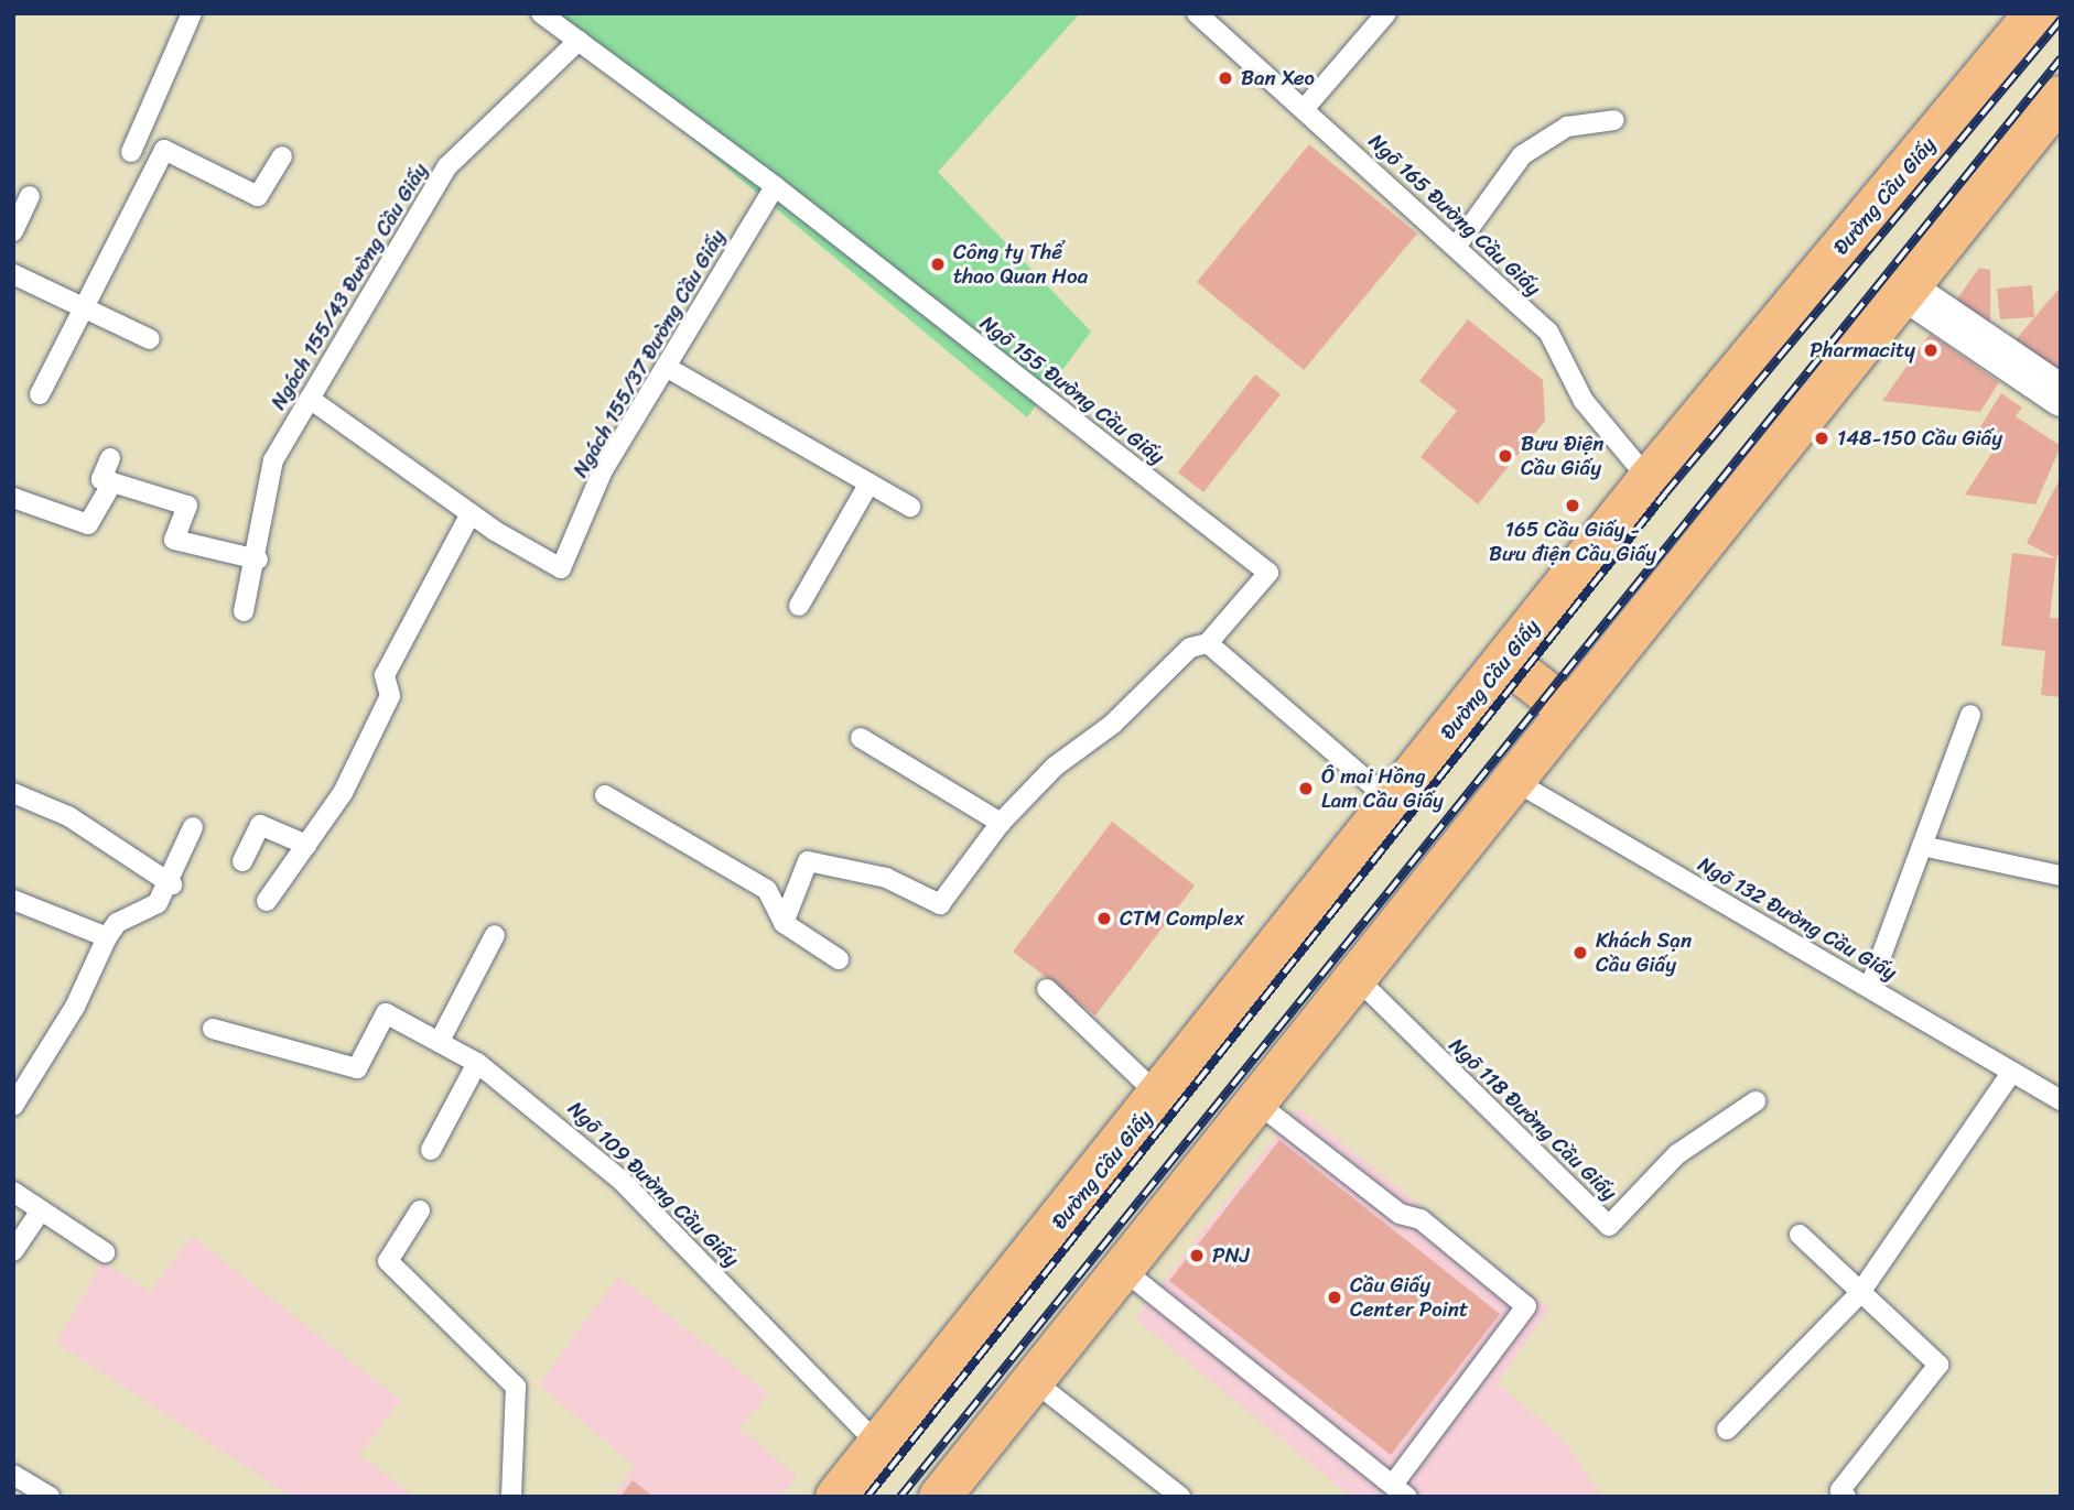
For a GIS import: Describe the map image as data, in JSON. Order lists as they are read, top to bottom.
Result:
{
  "streets": {
    "main road": ["Đường Cầu Giấy"],
    "lane": [
      "Ngõ 165 Đường Cầu Giấy",
      "Ngách 155/43 Đường Cầu Giấy",
      "Ngách 155/37 Đường Cầu Giấy",
      "Ngõ 155 Đường Cầu Giấy",
      "Ngõ 132 Đường Cầu Giấy",
      "Ngõ 118 Đường Cầu Giấy",
      "Ngõ 109 Đường Cầu Giấy"
    ]
  },
  "crossings": [
    ["Đường Cầu Giấy", "Ngõ 165 Đường Cầu Giấy"],
    ["Đường Cầu Giấy", "Ngõ 109 Đường Cầu Giấy"],
    ["Ngách 155/43 Đường Cầu Giấy", "Ngách 155/37 Đường Cầu Giấy"],
    ["Ngách 155/43 Đường Cầu Giấy", "Ngõ 155 Đường Cầu Giấy"],
    ["Ngách 155/37 Đường Cầu Giấy", "Ngõ 155 Đường Cầu Giấy"]
  ],
  "places": [
    "Ban Xeo",
    "Công ty Thể thao Quan Hoa",
    "Pharmacity",
    "148-150 Cầu Giấy",
    "Bưu Điện Cầu Giấy",
    "165 Cầu Giấy - Bưu điện Cầu Giấy",
    "Ô mai Hồng Lam Cầu Giấy",
    "CTM Complex",
    "Khách Sạn Cầu Giấy",
    "PNJ",
    "Cầu Giấy Center Point"
  ]
}
